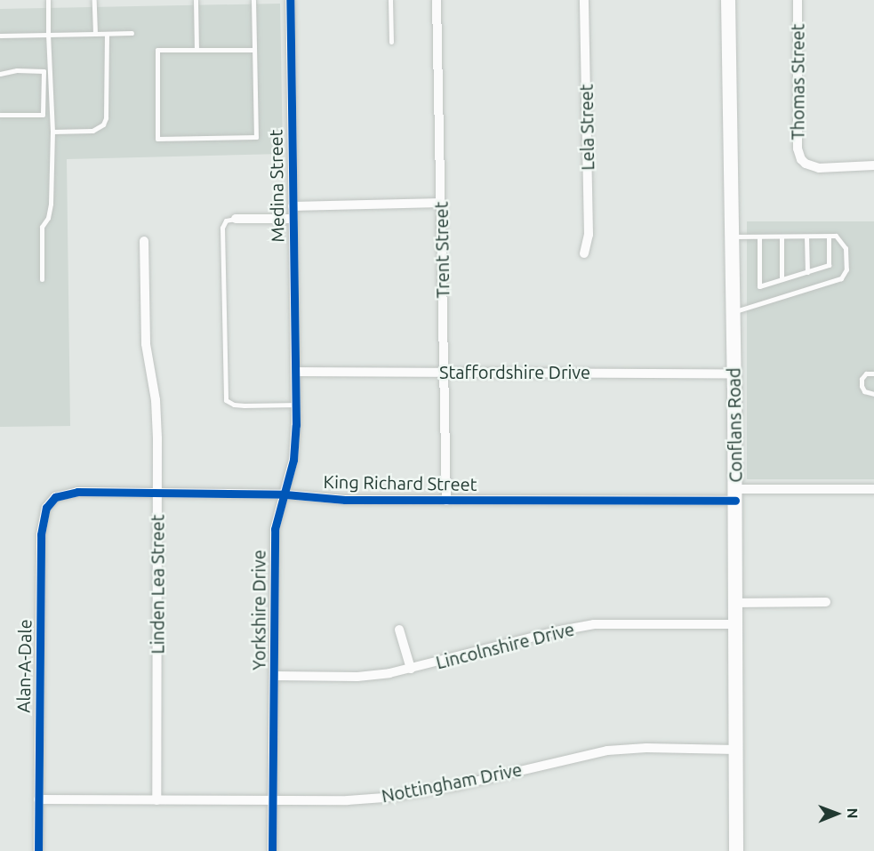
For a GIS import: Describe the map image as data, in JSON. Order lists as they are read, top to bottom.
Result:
{
  "streets": {
    "main road": ["Conflans Road"],
    "street": [
      "Thomas Street",
      "Lela Street",
      "Medina Street",
      "Trent Street",
      "Staffordshire Drive",
      "King Richard Street",
      "Linden Lea Street",
      "Yorkshire Drive",
      "Lincolnshire Drive",
      "Alan-A-Dale",
      "Nottingham Drive"
    ]
  },
  "crossings": [
    ["Medina Street", "Staffordshire Drive"],
    ["Medina Street", "Yorkshire Drive"],
    ["Trent Street", "Staffordshire Drive"],
    ["Trent Street", "King Richard Street"],
    ["Staffordshire Drive", "Conflans Road"],
    ["Staffordshire Drive", "Yorkshire Drive"],
    ["Conflans Road", "King Richard Street"],
    ["Conflans Road", "Lincolnshire Drive"],
    ["Conflans Road", "Nottingham Drive"],
    ["King Richard Street", "Linden Lea Street"],
    ["King Richard Street", "Yorkshire Drive"],
    ["King Richard Street", "Alan-A-Dale"],
    ["Linden Lea Street", "Nottingham Drive"],
    ["Yorkshire Drive", "Lincolnshire Drive"],
    ["Yorkshire Drive", "Nottingham Drive"],
    ["Alan-A-Dale", "Nottingham Drive"]
  ],
  "north": "right"
}
